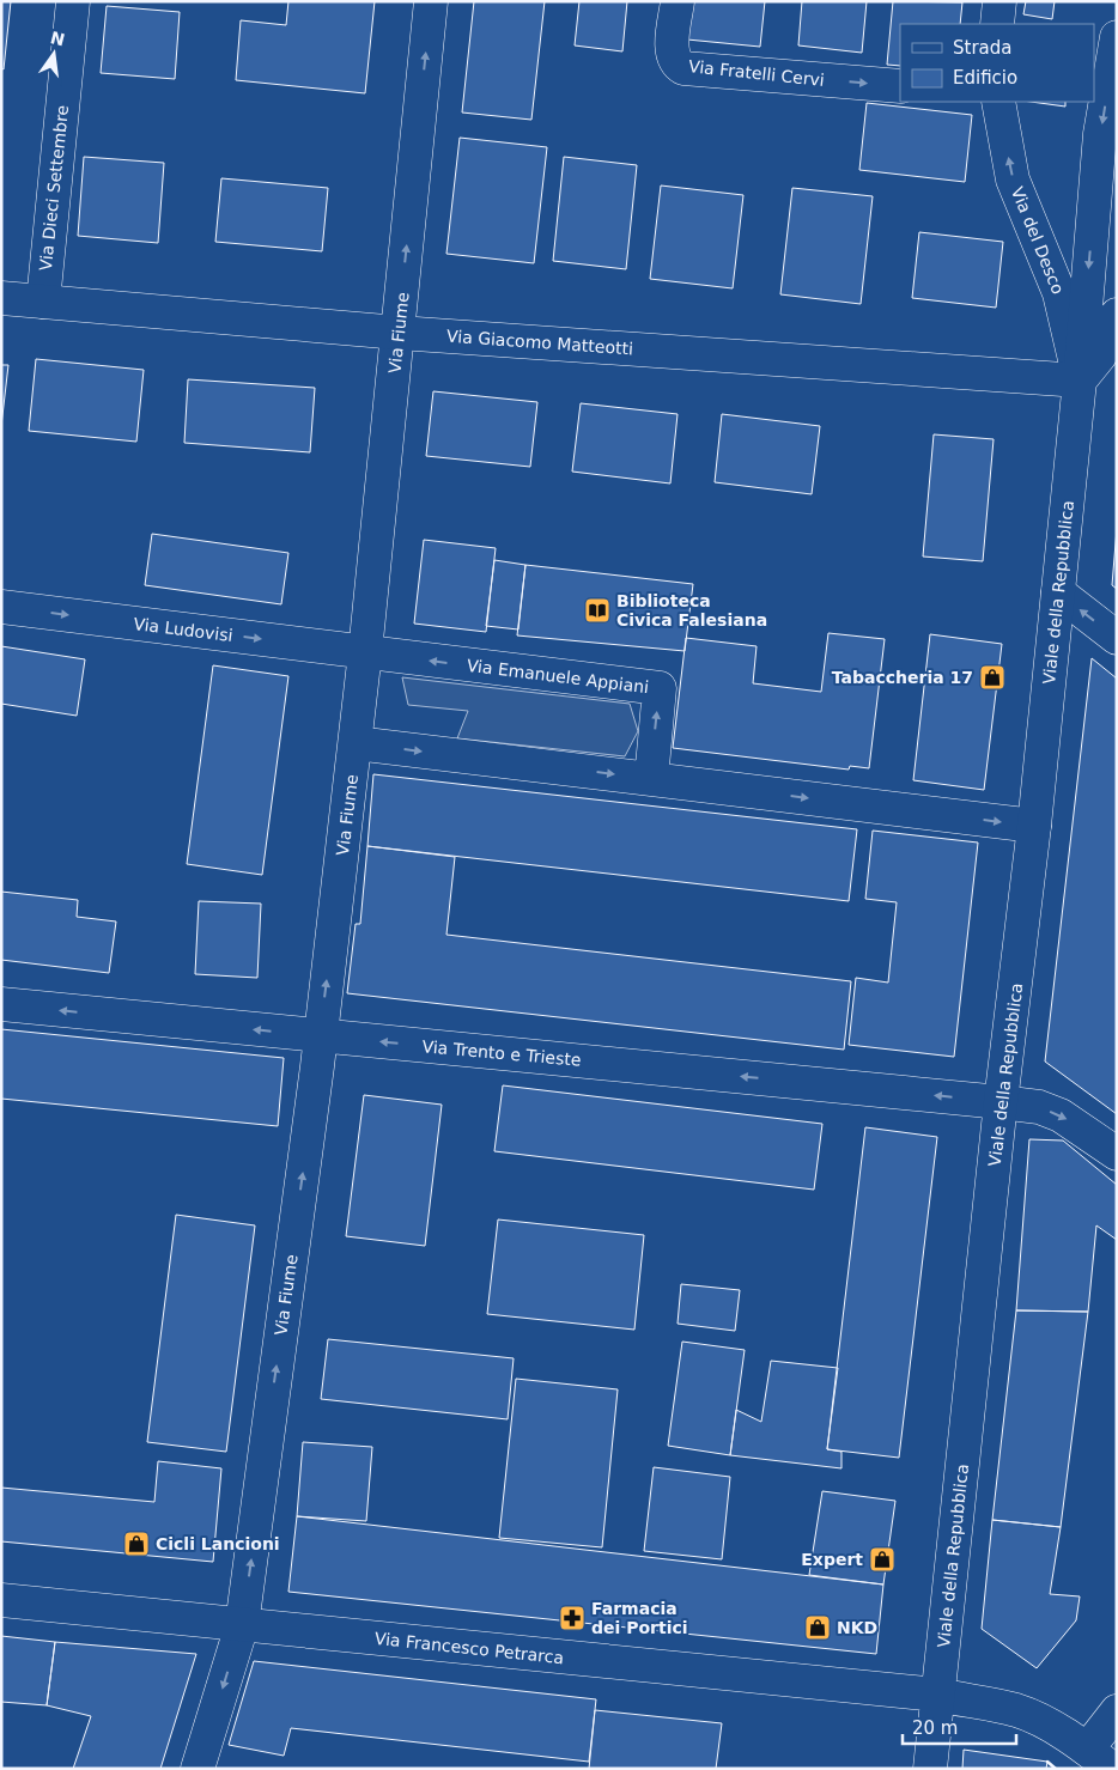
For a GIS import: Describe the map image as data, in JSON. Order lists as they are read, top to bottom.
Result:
{
  "streets": {
    "street": [
      "Via Fratelli Cervi",
      "Via Dieci Settembre",
      "Via del Desco",
      "Via Fiume",
      "Via Giacomo Matteotti",
      "Viale della Repubblica",
      "Via Ludovisi",
      "Via Emanuele Appiani",
      "Via Trento e Trieste",
      "Via Francesco Petrarca"
    ]
  },
  "crossings": [
    ["Via Dieci Settembre", "Via Giacomo Matteotti"],
    ["Via del Desco", "Via Giacomo Matteotti"],
    ["Via del Desco", "Viale della Repubblica"],
    ["Via Fiume", "Via Giacomo Matteotti"],
    ["Via Fiume", "Via Ludovisi"],
    ["Via Fiume", "Via Emanuele Appiani"],
    ["Via Fiume", "Via Trento e Trieste"],
    ["Via Fiume", "Via Francesco Petrarca"],
    ["Via Giacomo Matteotti", "Viale della Repubblica"],
    ["Viale della Repubblica", "Via Trento e Trieste"],
    ["Viale della Repubblica", "Via Francesco Petrarca"],
    ["Via Ludovisi", "Via Emanuele Appiani"]
  ],
  "one_way": ["Via Fratelli Cervi", "Via del Desco", "Via Ludovisi"],
  "places": {
    "library": ["Biblioteca Civica Falesiana"],
    "shop": [
      "Tabaccheria 17",
      "Cicli Lancioni",
      "Expert",
      "NKD"
    ],
    "pharmacy": ["Farmacia dei Portici"]
  },
  "legend": ["Strada", "Edificio"],
  "scale_bar": "20 m",
  "north": "top"
}
